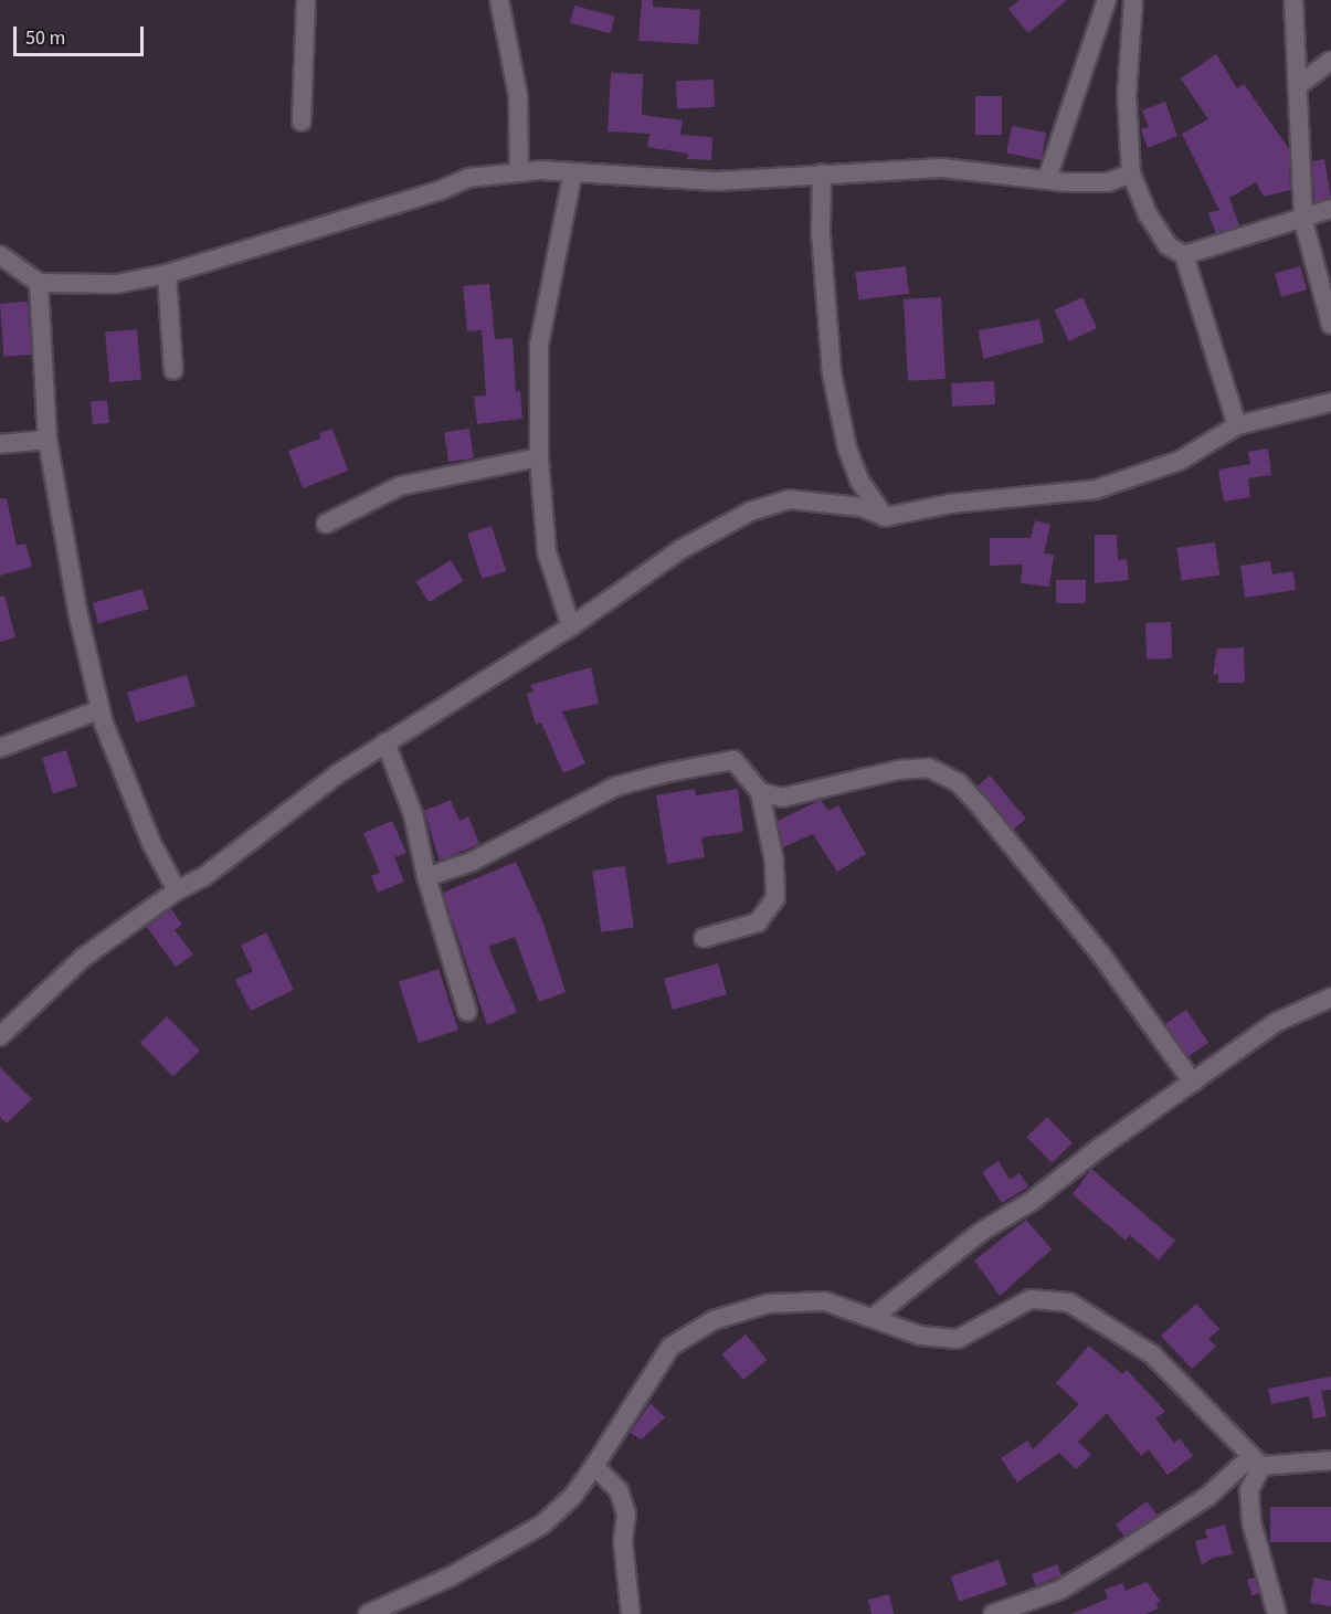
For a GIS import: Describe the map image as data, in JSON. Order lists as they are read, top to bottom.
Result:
{
  "scale_bar": "50 m"
}
